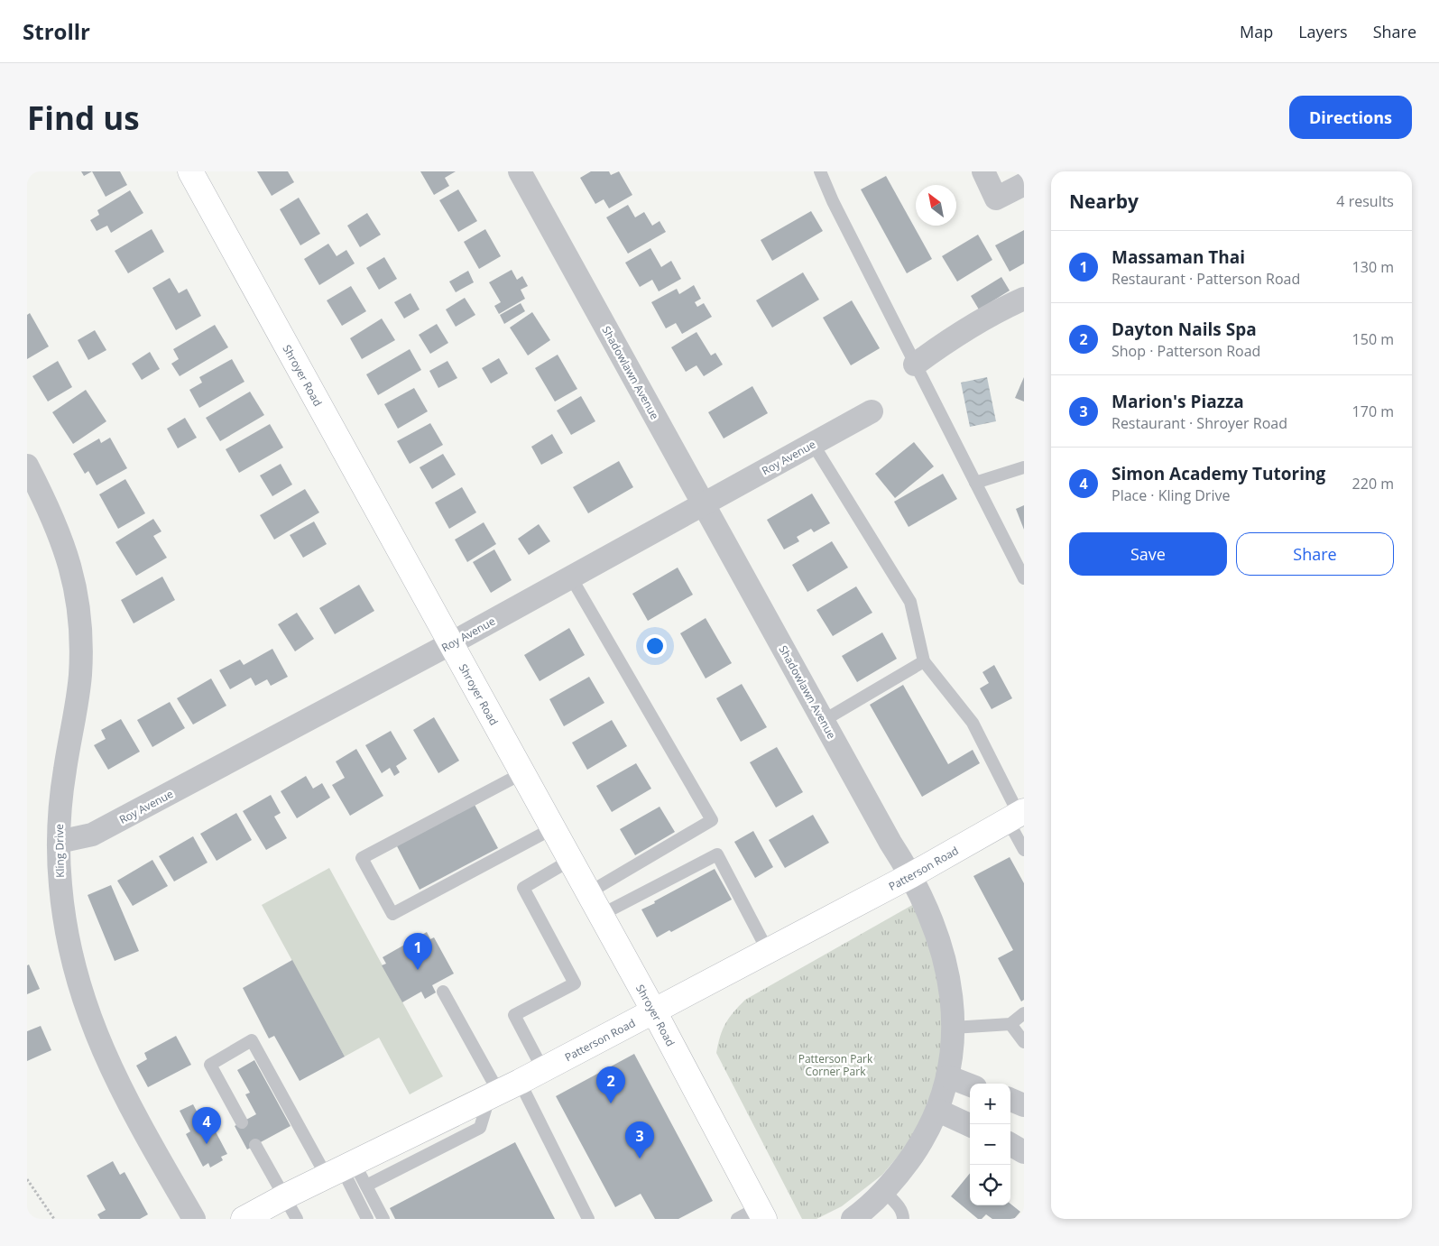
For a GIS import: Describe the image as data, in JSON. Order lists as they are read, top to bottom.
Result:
{
  "streets": {
    "main road": ["Shroyer Road", "Patterson Road"],
    "street": ["Shadowlawn Avenue", "Roy Avenue", "Kling Drive"]
  },
  "crossings": [
    ["Shadowlawn Avenue", "Roy Avenue"],
    ["Shadowlawn Avenue", "Patterson Road"],
    ["Shroyer Road", "Roy Avenue"],
    ["Shroyer Road", "Patterson Road"],
    ["Roy Avenue", "Kling Drive"]
  ],
  "parks": ["Patterson Park Corner Park"],
  "north": "top left",
  "page": {
    "header": "Strollr",
    "nav": ["Map", "Layers", "Share"],
    "buttons": [
      "Directions",
      ["Save", "Share"]
    ],
    "title": "Find us",
    "heading": ["Nearby", "4 results"],
    "list": [
      {
        "mark": "1",
        "name": "Massaman Thai",
        "note": "Restaurant · Patterson Road",
        "value": "130 m"
      },
      {
        "mark": "2",
        "name": "Dayton Nails Spa",
        "note": "Shop · Patterson Road",
        "value": "150 m"
      },
      {
        "mark": "3",
        "name": "Marion's Piazza",
        "note": "Restaurant · Shroyer Road",
        "value": "170 m"
      },
      {
        "mark": "4",
        "name": "Simon Academy Tutoring",
        "note": "Place · Kling Drive",
        "value": "220 m"
      }
    ],
    "pins": [
      "1",
      "2",
      "4",
      "3"
    ],
    "map_buttons": ["+", "−"]
  }
}
